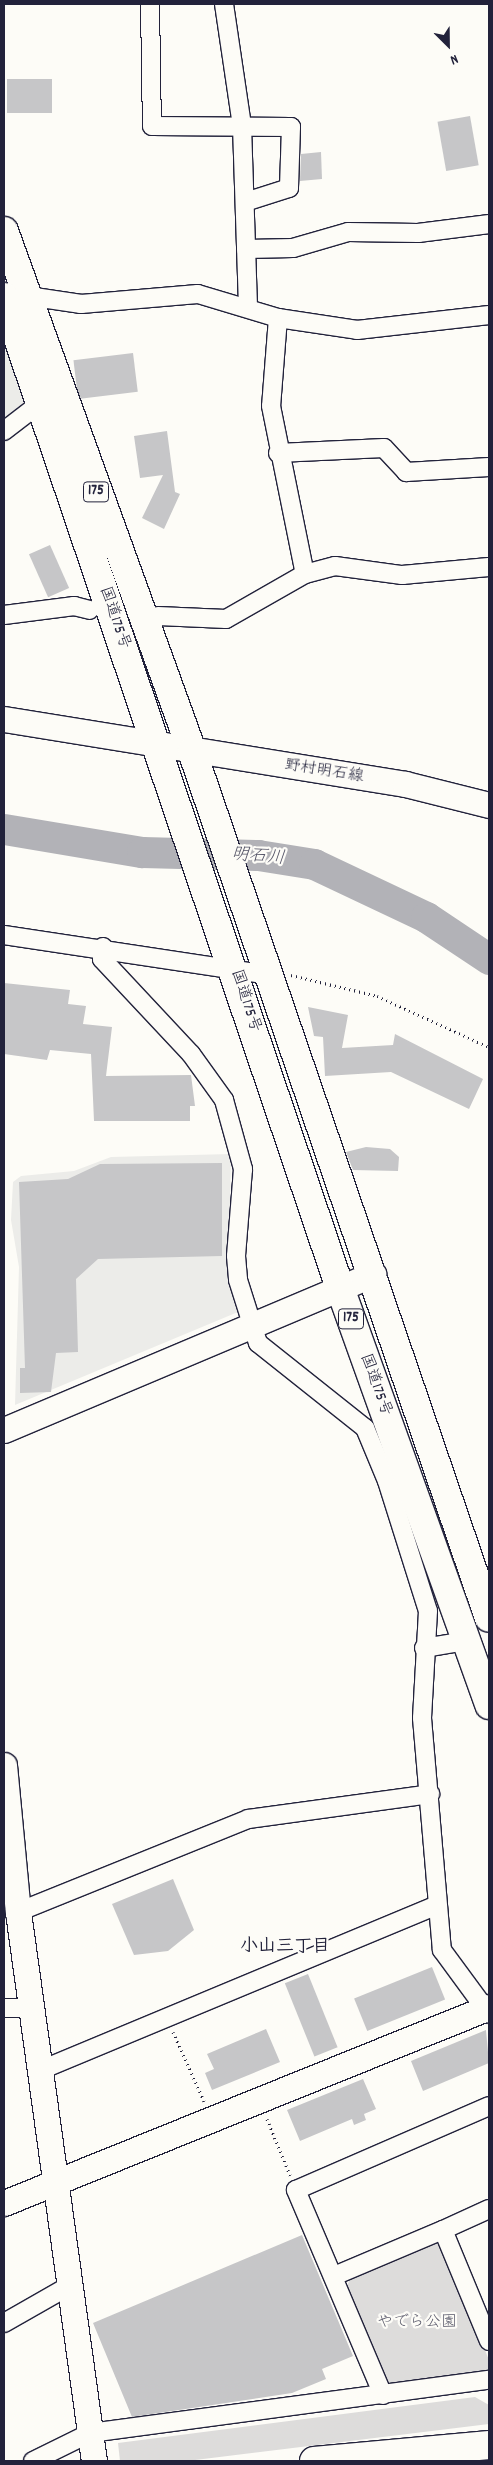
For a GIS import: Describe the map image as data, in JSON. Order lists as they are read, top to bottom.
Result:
{
  "streets": {
    "highway": ["175", "国道175号"],
    "street": ["野村明石線"]
  },
  "crossings": [
    ["国道175号", "野村明石線"]
  ],
  "districts": ["小山三丁目"],
  "water": ["明石川"],
  "parks": ["やでら公園"],
  "north": "bottom right"
}
